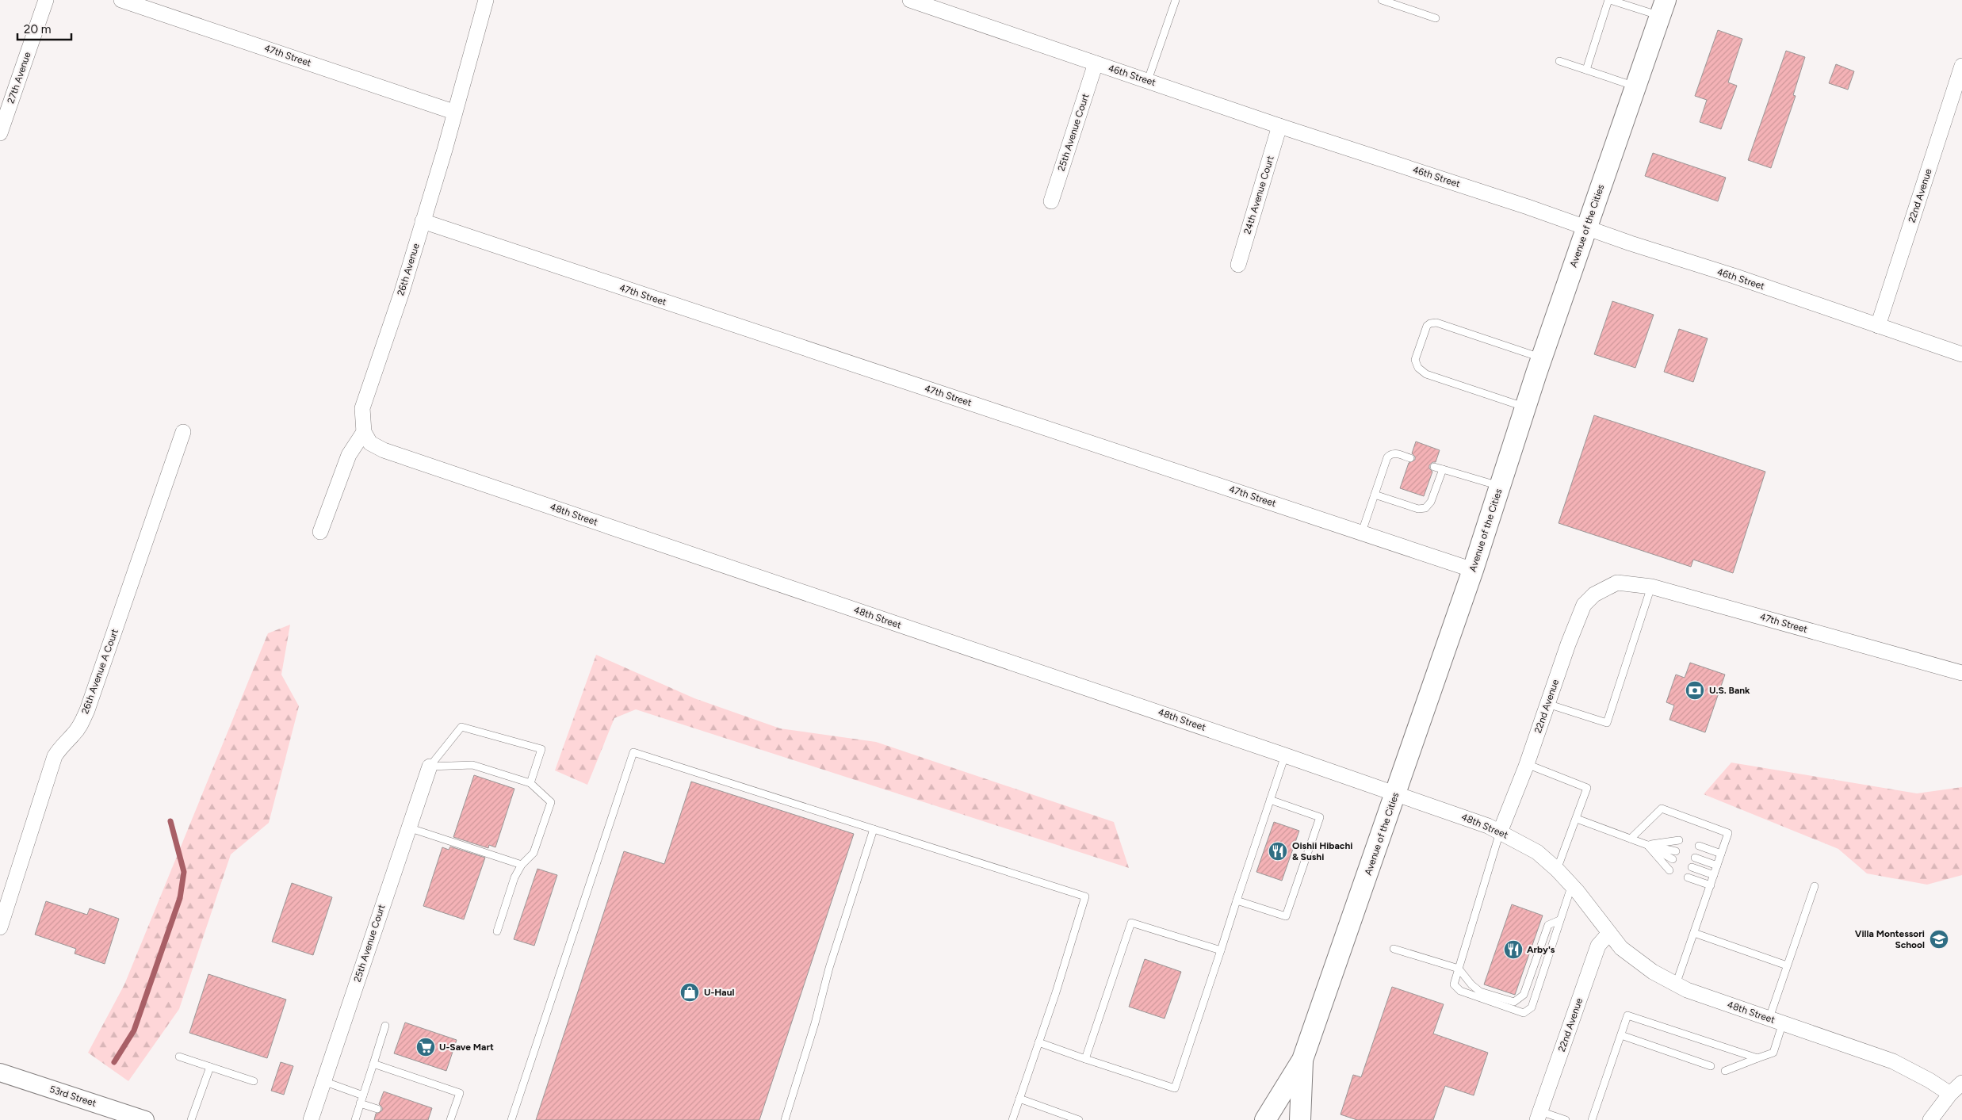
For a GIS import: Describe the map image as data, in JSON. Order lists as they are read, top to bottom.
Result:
{
  "streets": {
    "main road": ["Avenue of the Cities"],
    "street": [
      "47th Street",
      "46th Street",
      "27th Avenue",
      "25th Avenue Court",
      "24th Avenue Court",
      "22nd Avenue",
      "26th Avenue",
      "48th Street",
      "26th Avenue A Court",
      "53rd Street"
    ]
  },
  "crossings": [
    ["47th Street", "22nd Avenue"],
    ["47th Street", "Avenue of the Cities"],
    ["47th Street", "26th Avenue"],
    ["46th Street", "25th Avenue Court"],
    ["46th Street", "24th Avenue Court"],
    ["46th Street", "22nd Avenue"],
    ["46th Street", "Avenue of the Cities"],
    ["22nd Avenue", "48th Street"],
    ["Avenue of the Cities", "48th Street"],
    ["26th Avenue", "48th Street"]
  ],
  "places": {
    "bank": ["U.S. Bank"],
    "restaurant": ["Oishii Hibachi & Sushi", "Arby's"],
    "school or university": ["Villa Montessori School"],
    "shop": ["U-Haul"],
    "supermarket": ["U-Save Mart"]
  },
  "scale_bar": "20 m"
}
